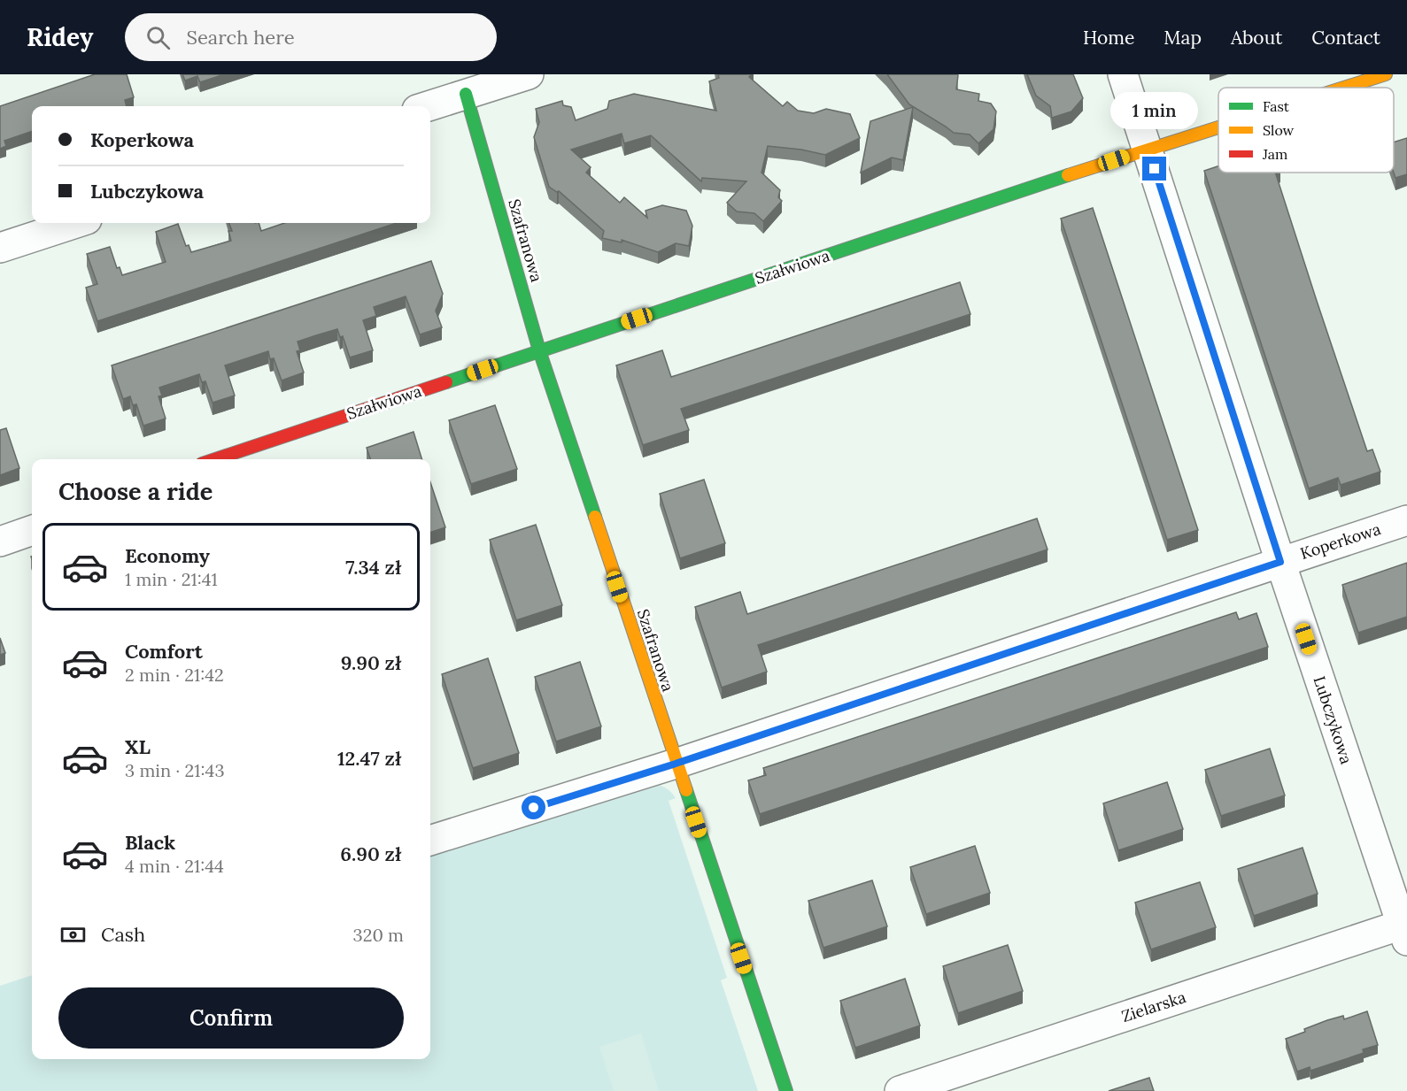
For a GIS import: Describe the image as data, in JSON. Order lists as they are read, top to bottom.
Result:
{
  "streets": {
    "street": [
      "Szafranowa",
      "Szałwiowa",
      "Koperkowa",
      "Lubczykowa",
      "Zielarska"
    ]
  },
  "crossings": [
    ["Szafranowa", "Szałwiowa"],
    ["Szafranowa", "Koperkowa"],
    ["Szałwiowa", "Lubczykowa"],
    ["Koperkowa", "Lubczykowa"],
    ["Lubczykowa", "Zielarska"]
  ],
  "legend": ["Fast", "Slow", "Jam"],
  "page": {
    "header": "Ridey",
    "search": "Search here",
    "nav": [
      "Home",
      "Map",
      "About",
      "Contact"
    ],
    "bubble": "1 min",
    "banner": ["Koperkowa", "Lubczykowa"],
    "heading": "Choose a ride",
    "list": [
      {
        "name": "Economy",
        "note": "1 min · 21:41",
        "value": "7.34 zł"
      },
      {
        "name": "Comfort",
        "note": "2 min · 21:42",
        "value": "9.90 zł"
      },
      {
        "name": "XL",
        "note": "3 min · 21:43",
        "value": "12.47 zł"
      },
      {
        "name": "Black",
        "note": "4 min · 21:44",
        "value": "6.90 zł"
      }
    ],
    "pay": ["Cash", "320 m"],
    "buttons": "Confirm"
  }
}
